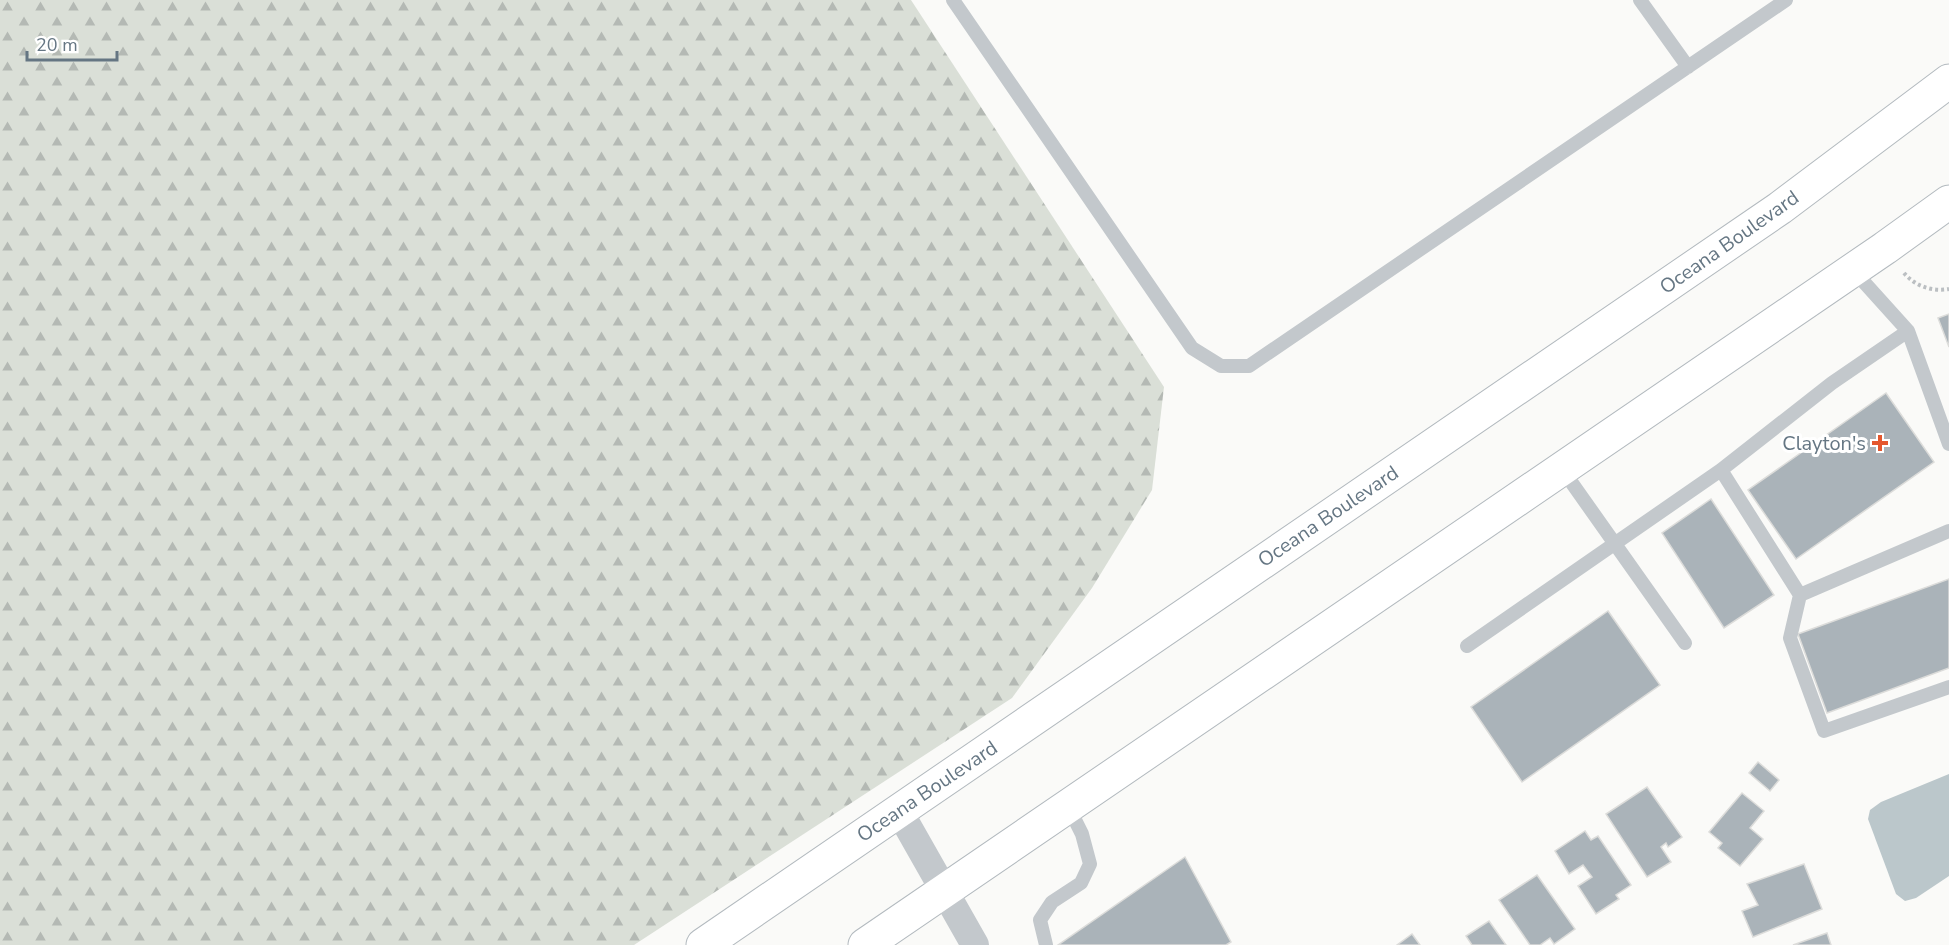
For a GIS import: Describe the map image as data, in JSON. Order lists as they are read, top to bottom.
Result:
{
  "streets": {
    "main road": ["Oceana Boulevard"]
  },
  "places": {
    "health": ["Clayton's"]
  },
  "scale_bar": "20 m"
}
